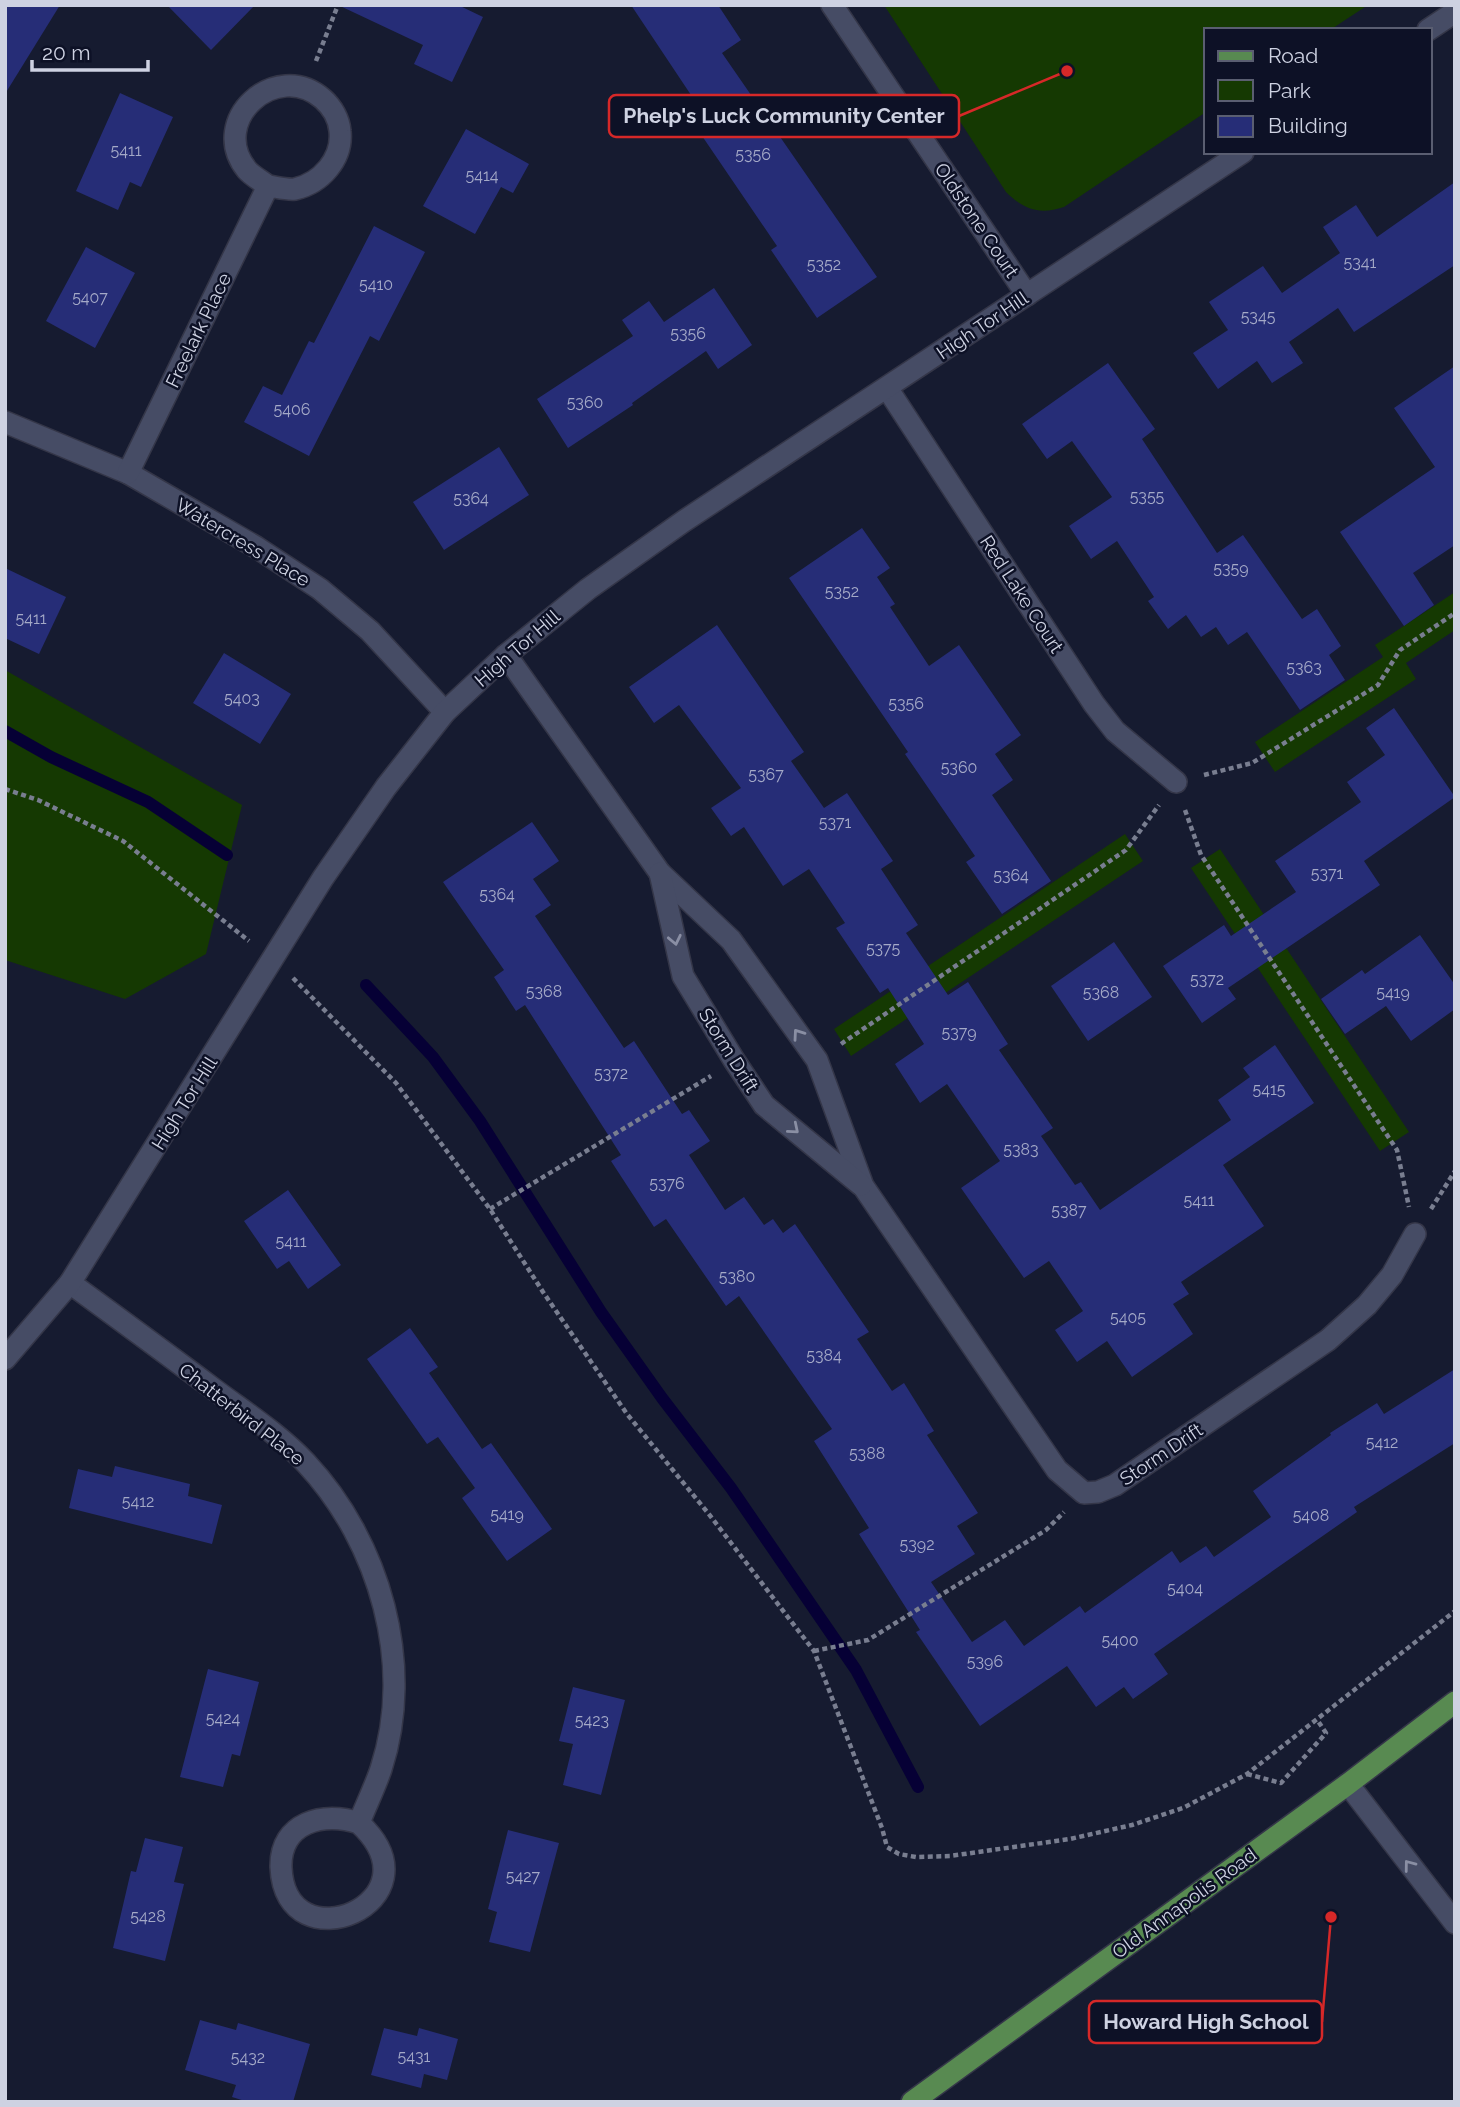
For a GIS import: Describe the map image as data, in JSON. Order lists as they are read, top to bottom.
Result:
{
  "streets": {
    "main road": ["Old Annapolis Road"],
    "street": [
      "Oldstone Court",
      "High Tor Hill",
      "Freelark Place",
      "Watercress Place",
      "Red Lake Court",
      "Storm Drift",
      "Chatterbird Place"
    ]
  },
  "crossings": [
    ["Oldstone Court", "High Tor Hill"],
    ["High Tor Hill", "Watercress Place"],
    ["High Tor Hill", "Red Lake Court"],
    ["High Tor Hill", "Storm Drift"],
    ["High Tor Hill", "Chatterbird Place"],
    ["Freelark Place", "Watercress Place"]
  ],
  "places": ["Phelp's Luck Community Center", "Howard High School"],
  "house_numbers": [
    "5411",
    "5356",
    "5414",
    "5341",
    "5352",
    "5410",
    "5407",
    "5345",
    "5356",
    "5360",
    "5406",
    "5355",
    "5364",
    "5359",
    "5352",
    "5411",
    "5363",
    "5403",
    "5356",
    "5360",
    "5367",
    "5371",
    "5371",
    "5364",
    "5364",
    "5375",
    "5372",
    "5368",
    "5368",
    "5419",
    "5379",
    "5372",
    "5415",
    "5383",
    "5376",
    "5411",
    "5387",
    "5411",
    "5380",
    "5405",
    "5384",
    "5412",
    "5388",
    "5412",
    "5419",
    "5408",
    "5392",
    "5404",
    "5400",
    "5396",
    "5424",
    "5423",
    "5427",
    "5428",
    "5431",
    "5432"
  ],
  "legend": ["Road", "Park", "Building"],
  "scale_bar": "20 m"
}
